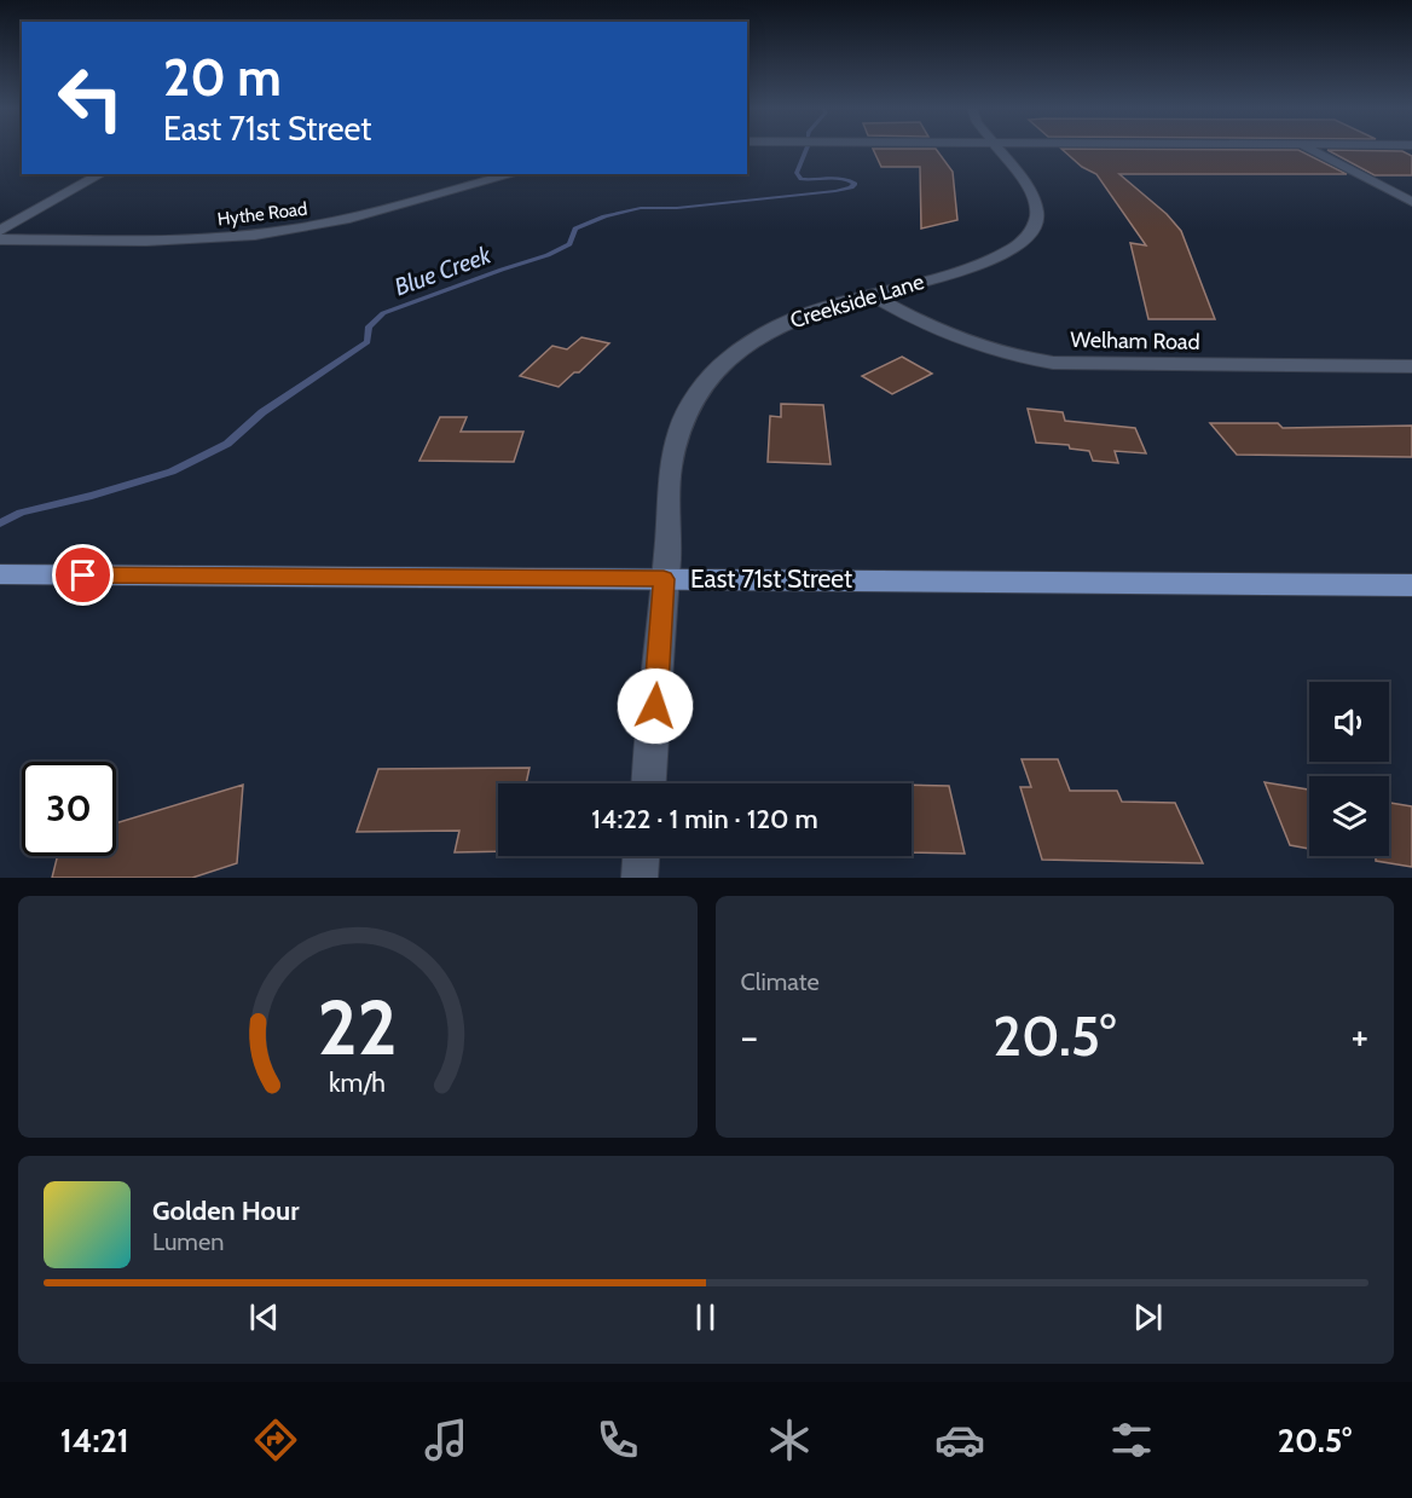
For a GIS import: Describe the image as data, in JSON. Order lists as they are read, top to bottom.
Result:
{
  "streets": {
    "main road": ["East 71st Street"],
    "street": ["Hythe Road", "Creekside Lane", "Welham Road"]
  },
  "crossings": [
    ["Creekside Lane", "Welham Road"],
    ["Creekside Lane", "East 71st Street"]
  ],
  "water": ["Blue Creek"],
  "page": {
    "turn": ["20 m", "East 71st Street"],
    "limit": "30",
    "trip": "14:22 · 1 min · 120 m",
    "tile": "Climate",
    "heat": ["−", "20.5°", "+"],
    "song": ["Golden Hour", "Lumen"],
    "tabs": ["14:21", "20.5°"],
    "gauge": ["22", "km/h"]
  }
}
